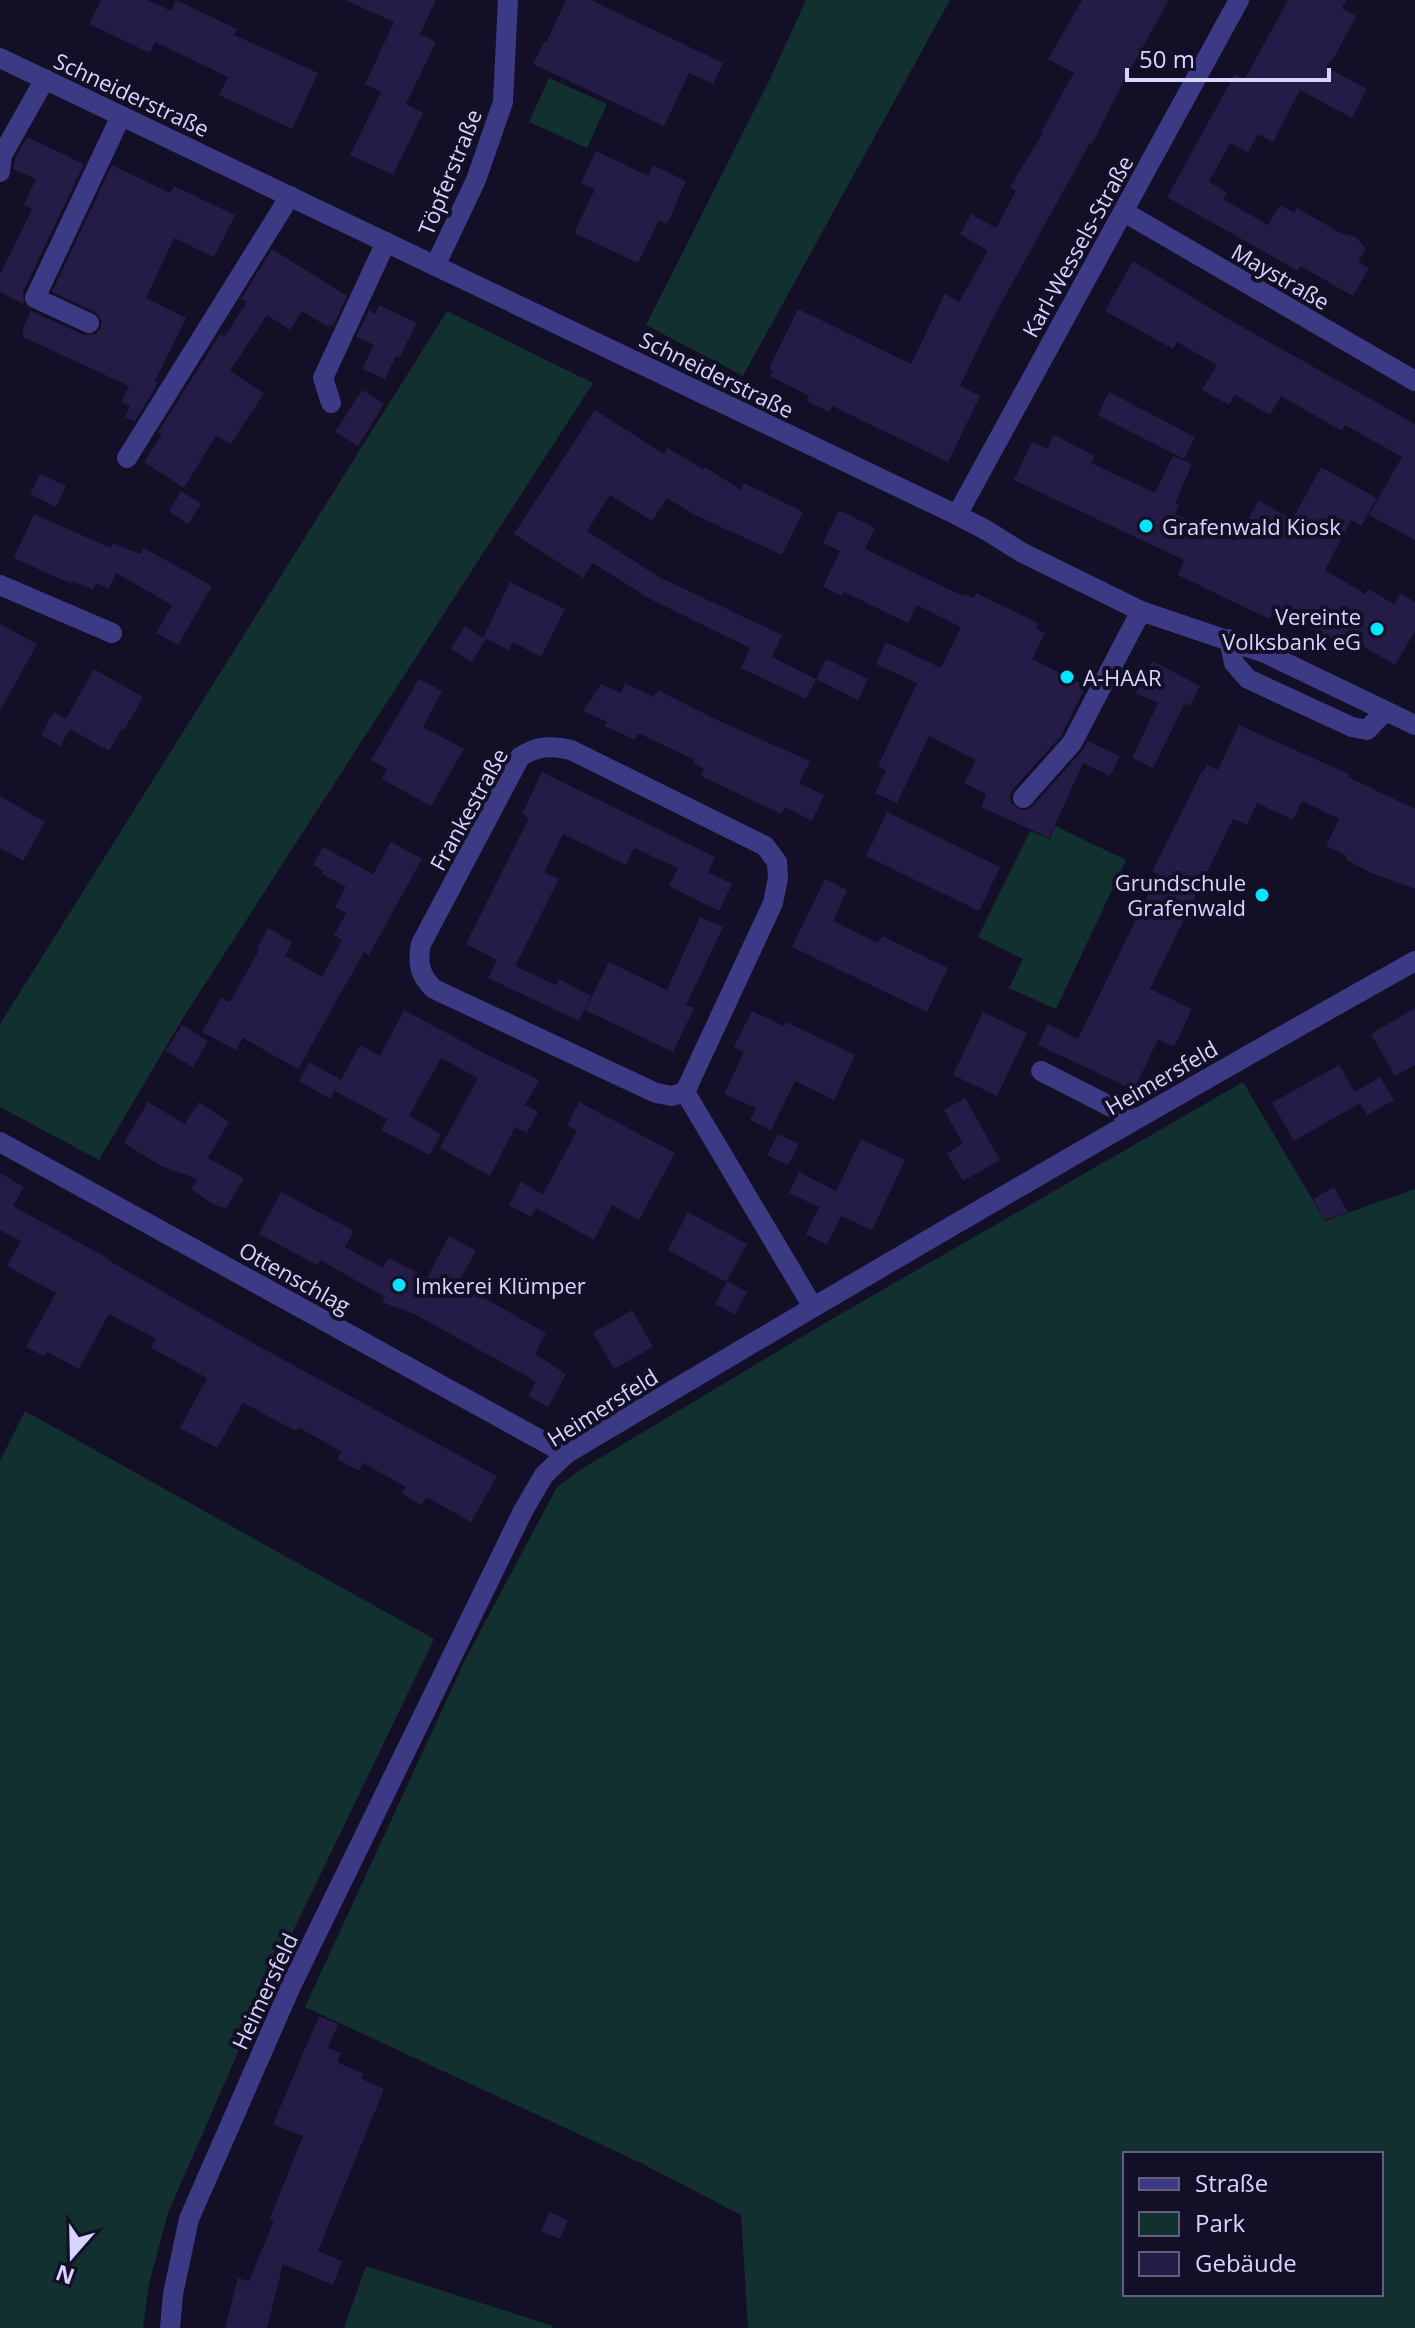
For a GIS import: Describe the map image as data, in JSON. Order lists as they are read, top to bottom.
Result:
{
  "streets": {
    "street": [
      "Schneiderstraße",
      "Töpferstraße",
      "Karl-Wessels-Straße",
      "Maystraße",
      "Frankestraße",
      "Heimersfeld",
      "Ottenschlag"
    ]
  },
  "crossings": [
    ["Schneiderstraße", "Töpferstraße"],
    ["Schneiderstraße", "Karl-Wessels-Straße"],
    ["Karl-Wessels-Straße", "Maystraße"],
    ["Heimersfeld", "Ottenschlag"]
  ],
  "places": [
    "Grafenwald Kiosk",
    "Vereinte Volksbank eG",
    "A-HAAR",
    "Grundschule Grafenwald",
    "Imkerei Klümper"
  ],
  "legend": ["Straße", "Park", "Gebäude"],
  "scale_bar": "50 m",
  "north": "bottom"
}
